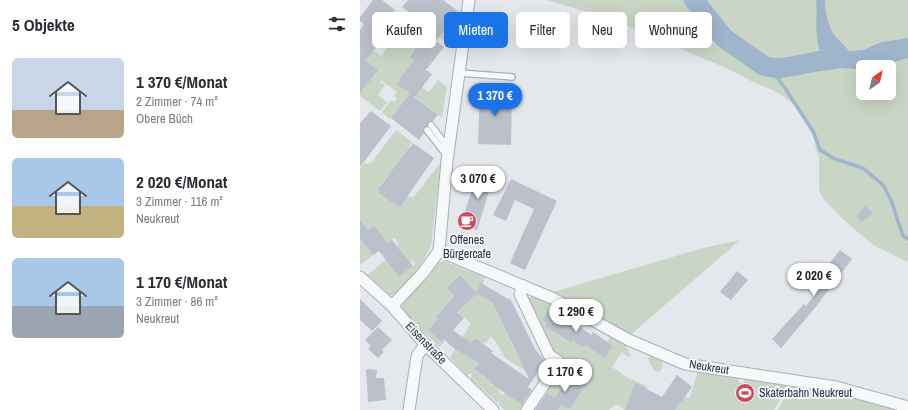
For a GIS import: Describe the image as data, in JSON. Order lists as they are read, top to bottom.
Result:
{
  "streets": {
    "street": ["Eisenstraße", "Neukreut"]
  },
  "places": {
    "cafe": ["Offenes Bürgercafe"],
    "sports": ["Skaterbahn Neukreut"]
  },
  "north": "top right",
  "page": {
    "heading": "5 Objekte",
    "chip": [
      "Kaufen",
      "Mieten",
      "Filter",
      "Neu",
      "Wohnung"
    ],
    "list": [
      {
        "name": "1 370 €/Monat",
        "note": "2 Zimmer · 74 m² · Obere Büch"
      },
      {
        "name": "2 020 €/Monat",
        "note": "3 Zimmer · 116 m² · Neukreut"
      },
      {
        "name": "1 170 €/Monat",
        "note": "3 Zimmer · 86 m² · Neukreut"
      }
    ],
    "price": [
      "1 370 €",
      "3 070 €",
      "2 020 €",
      "1 290 €",
      "1 170 €"
    ]
  }
}
